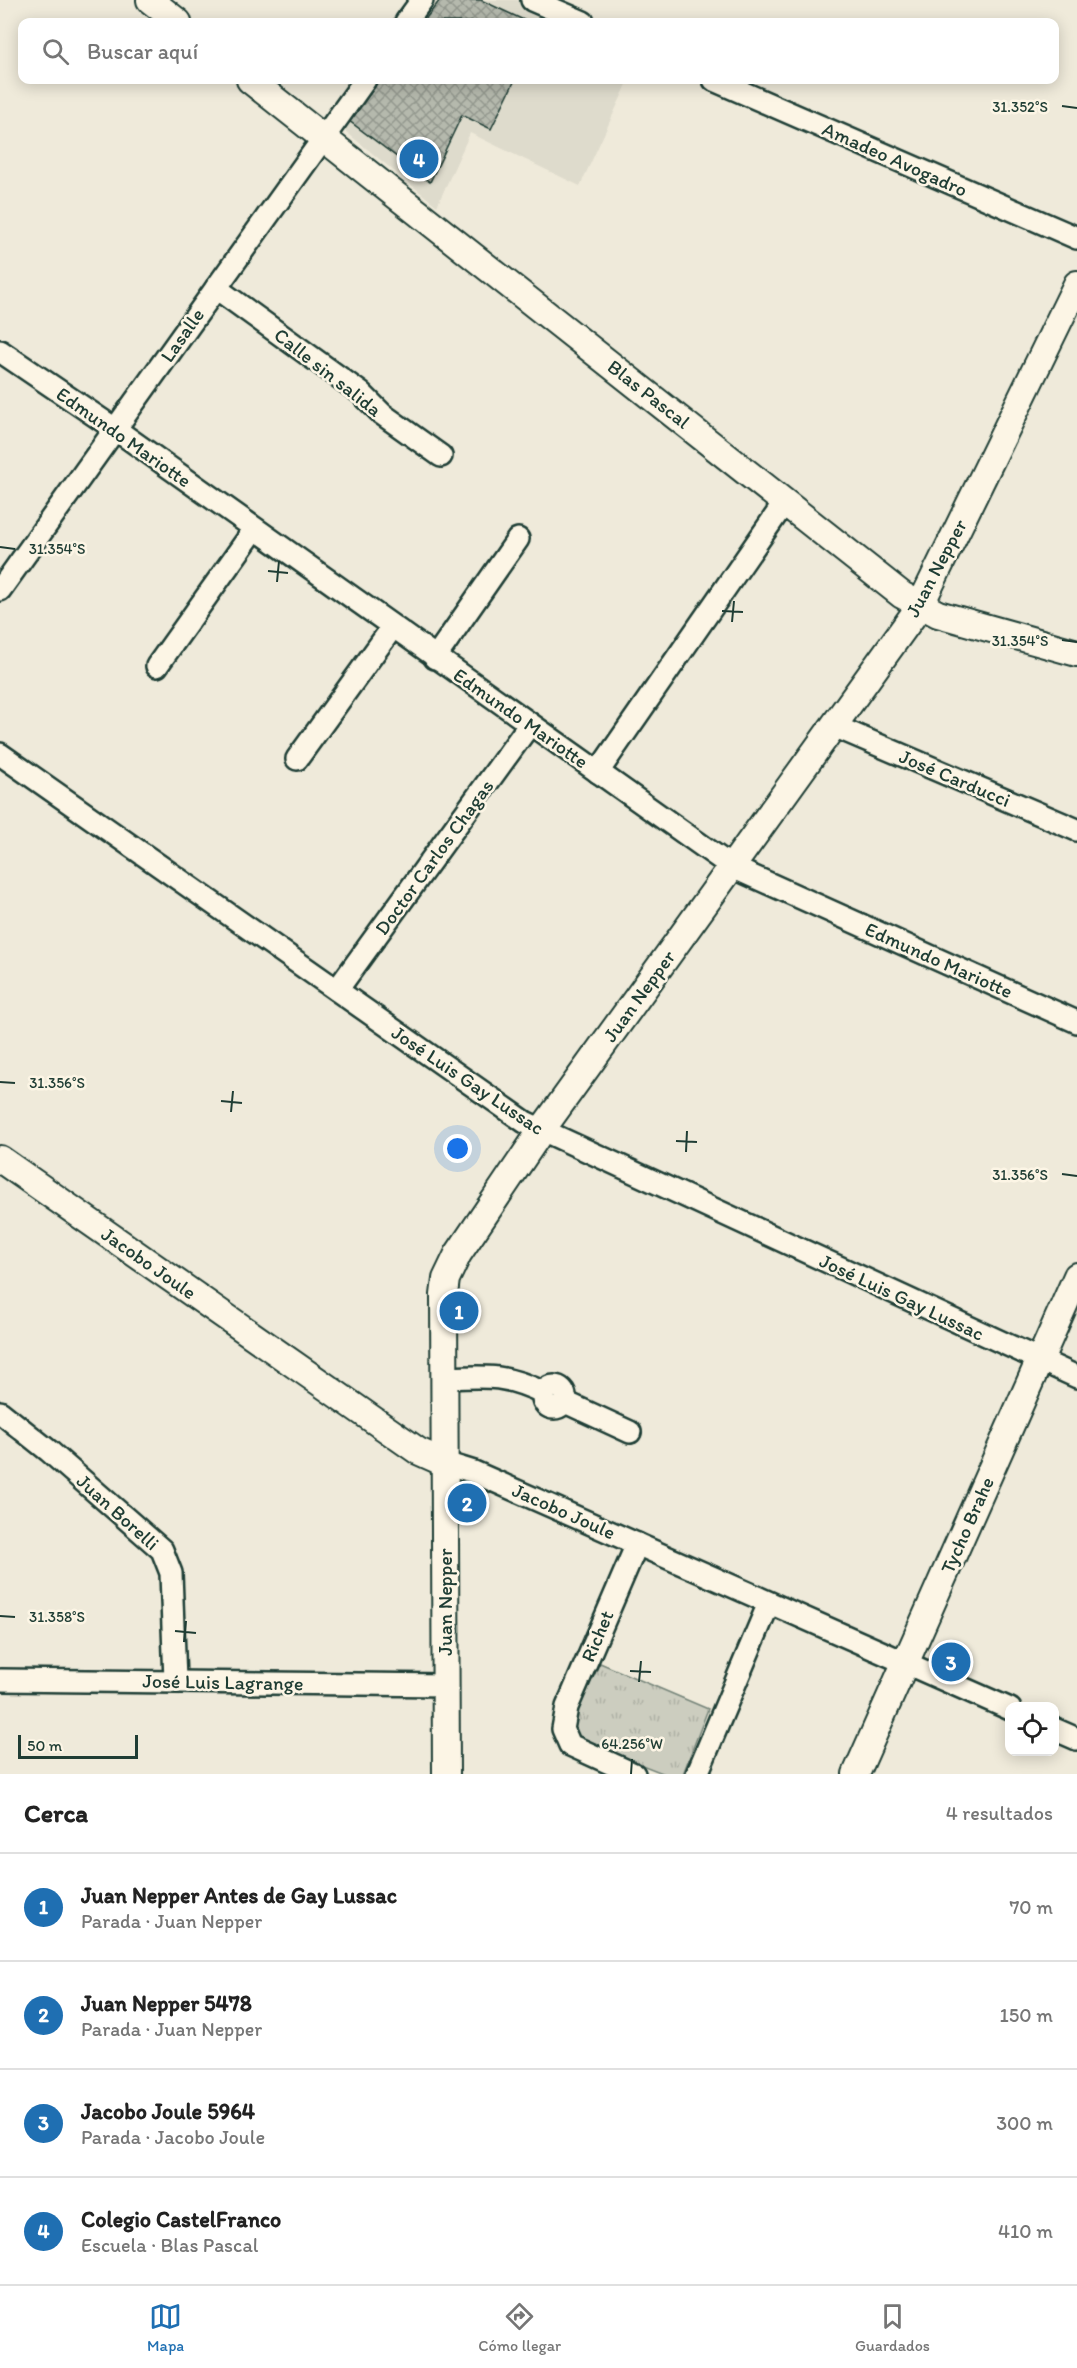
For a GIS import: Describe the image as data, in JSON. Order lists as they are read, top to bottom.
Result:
{
  "streets": {
    "main road": [
      "Blas Pascal",
      "Juan Nepper",
      "Jacobo Joule",
      "Tycho Brahe"
    ],
    "street": [
      "Amadeo Avogadro",
      "Lasalle",
      "Calle sin salida",
      "Edmundo Mariotte",
      "José Carducci",
      "Doctor Carlos Chagas",
      "José Luis Gay Lussac",
      "Juan Borelli",
      "Richet",
      "José Luis Lagrange"
    ]
  },
  "crossings": [
    ["Lasalle", "Calle sin salida"],
    ["Lasalle", "Blas Pascal"],
    ["Lasalle", "Edmundo Mariotte"],
    ["Blas Pascal", "Juan Nepper"],
    ["Edmundo Mariotte", "Juan Nepper"],
    ["Edmundo Mariotte", "Doctor Carlos Chagas"],
    ["Juan Nepper", "José Carducci"],
    ["Juan Nepper", "José Luis Gay Lussac"],
    ["Juan Nepper", "Jacobo Joule"],
    ["Juan Nepper", "José Luis Lagrange"],
    ["Doctor Carlos Chagas", "José Luis Gay Lussac"],
    ["José Luis Gay Lussac", "Tycho Brahe"],
    ["Jacobo Joule", "Tycho Brahe"],
    ["Jacobo Joule", "Richet"],
    ["Juan Borelli", "José Luis Lagrange"]
  ],
  "scale_bar": "50 m",
  "page": {
    "search": "Buscar aquí",
    "pins": [
      "4",
      "1",
      "2",
      "3"
    ],
    "scale": "50 m",
    "heading": ["Cerca", "4 resultados"],
    "list": [
      {
        "mark": "1",
        "name": "Juan Nepper Antes de Gay Lussac",
        "note": "Parada · Juan Nepper",
        "value": "70 m"
      },
      {
        "mark": "2",
        "name": "Juan Nepper 5478",
        "note": "Parada · Juan Nepper",
        "value": "150 m"
      },
      {
        "mark": "3",
        "name": "Jacobo Joule 5964",
        "note": "Parada · Jacobo Joule",
        "value": "300 m"
      },
      {
        "mark": "4",
        "name": "Colegio CastelFranco",
        "note": "Escuela · Blas Pascal",
        "value": "410 m"
      }
    ],
    "nav": ["Mapa", "Cómo llegar", "Guardados"]
  },
  "coordinates": [
    "31.352°S",
    "31.354°S",
    "31.356°S",
    "31.358°S",
    "64.256°W"
  ]
}
